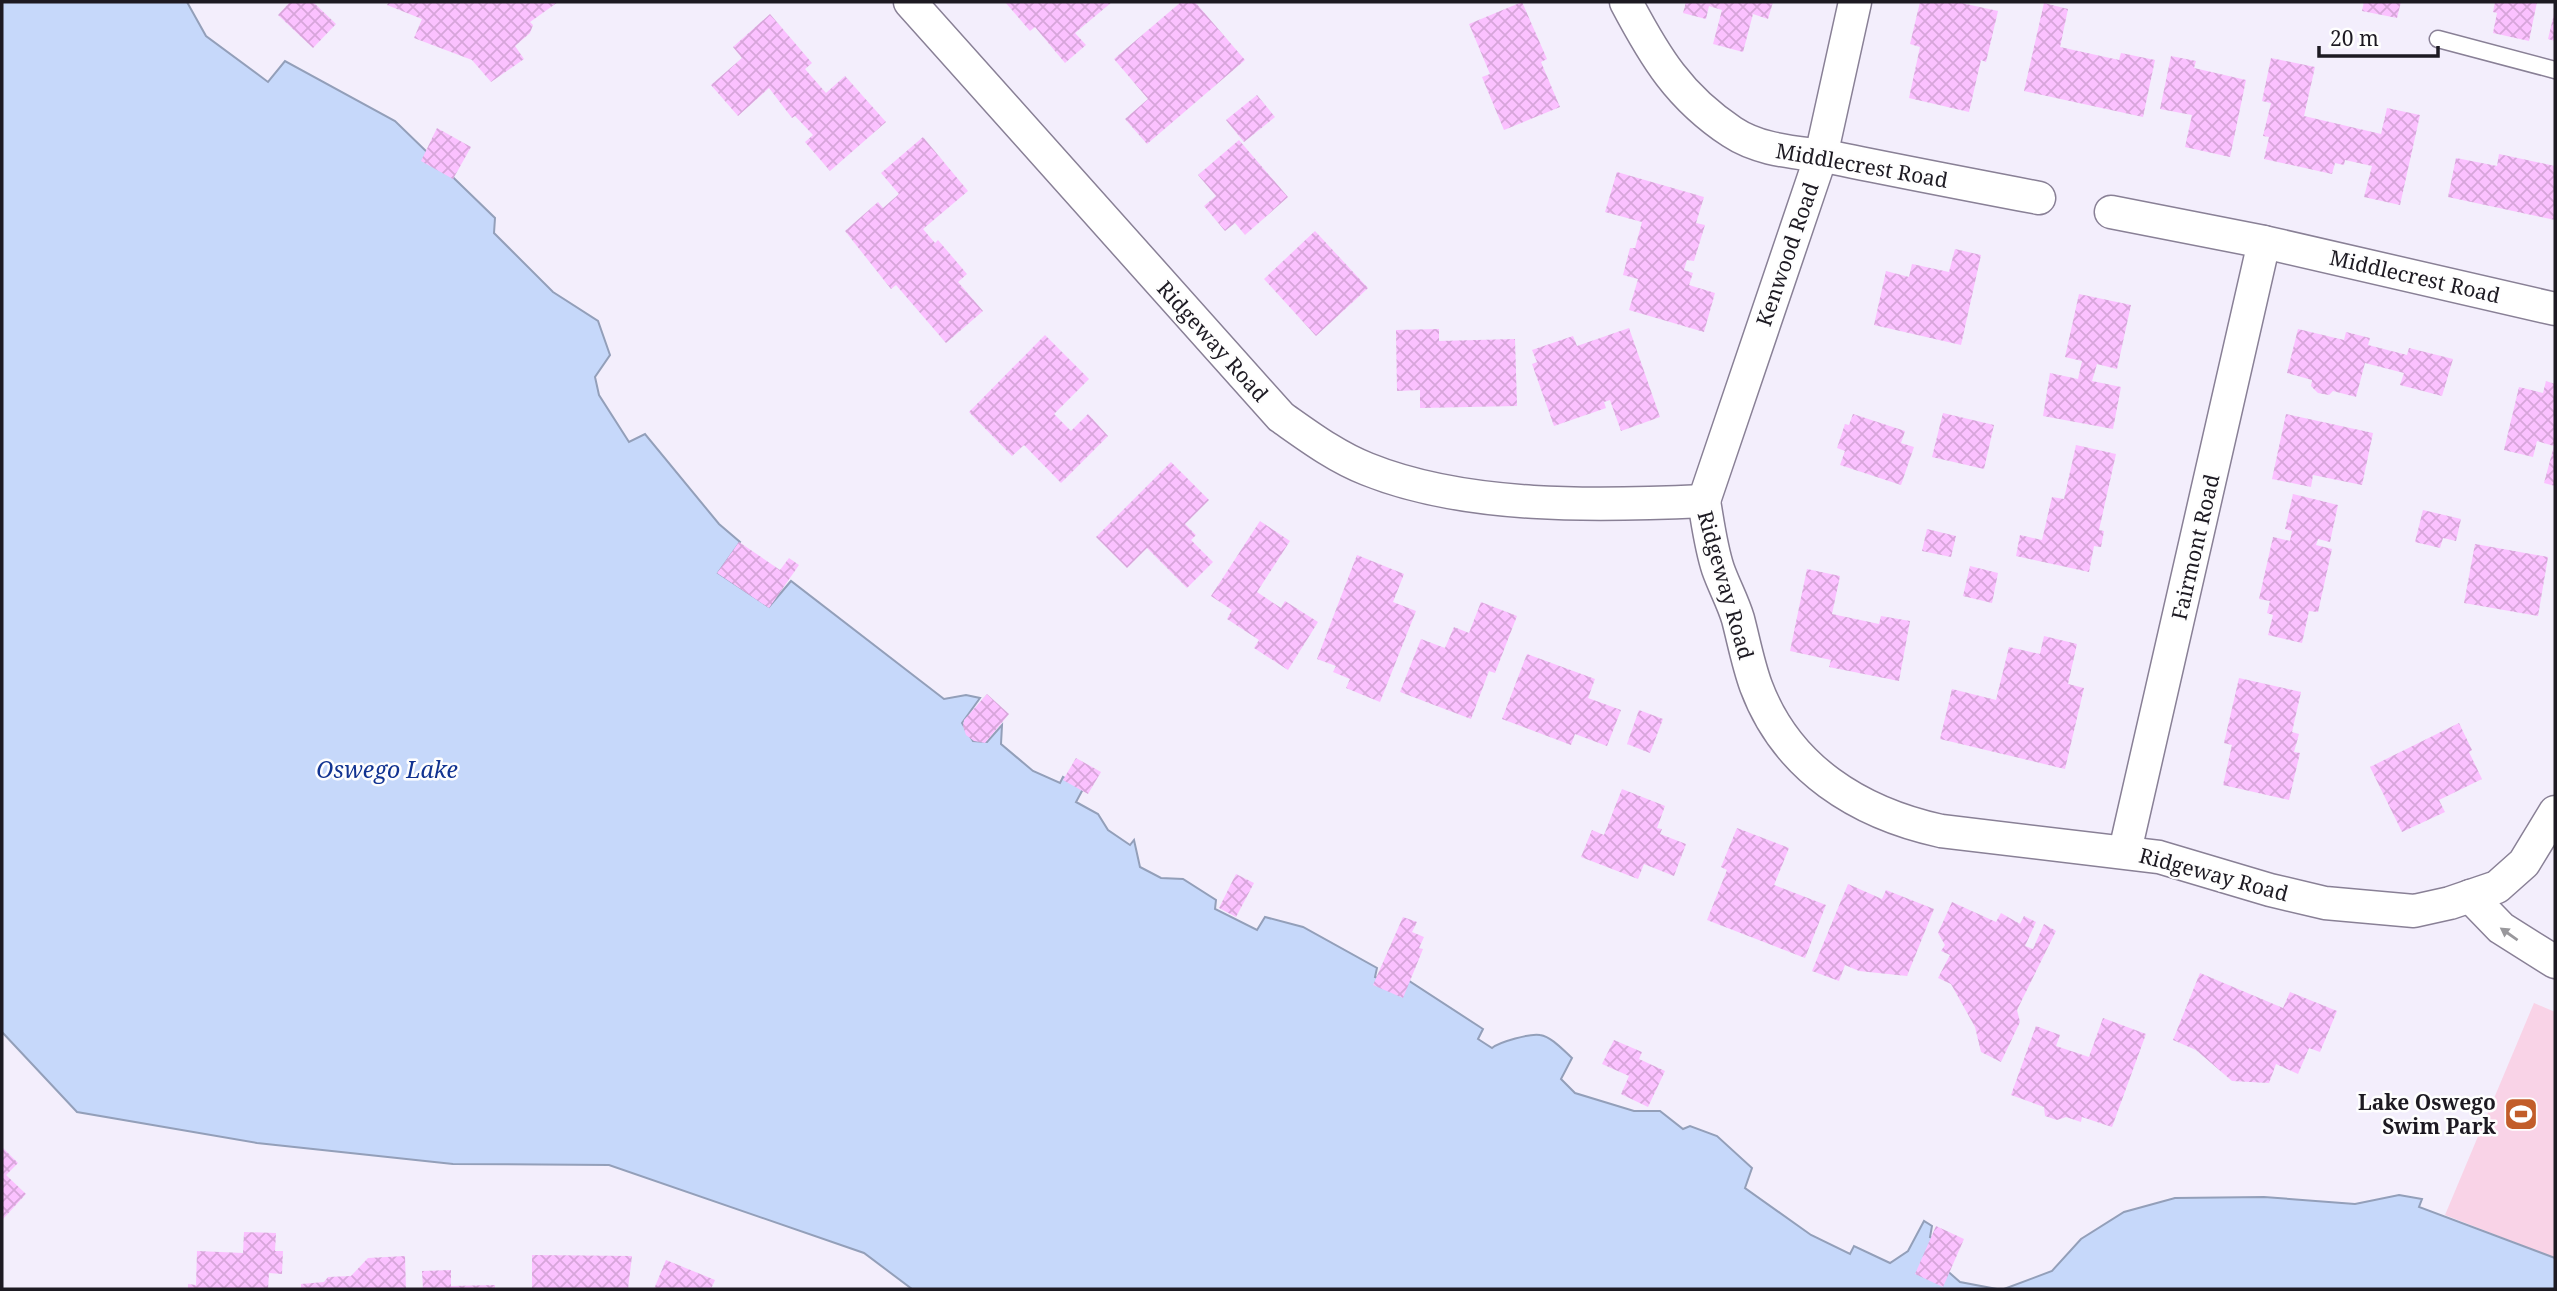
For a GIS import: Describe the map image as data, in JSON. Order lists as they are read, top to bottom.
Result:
{
  "streets": {
    "street": [
      "Middlecrest Road",
      "Kenwood Road",
      "Ridgeway Road",
      "Fairmont Road"
    ]
  },
  "crossings": [
    ["Middlecrest Road", "Kenwood Road"],
    ["Middlecrest Road", "Fairmont Road"],
    ["Kenwood Road", "Ridgeway Road"],
    ["Ridgeway Road", "Fairmont Road"]
  ],
  "water": ["Oswego Lake"],
  "places": {
    "sports": ["Lake Oswego Swim Park"]
  },
  "scale_bar": "20 m"
}
